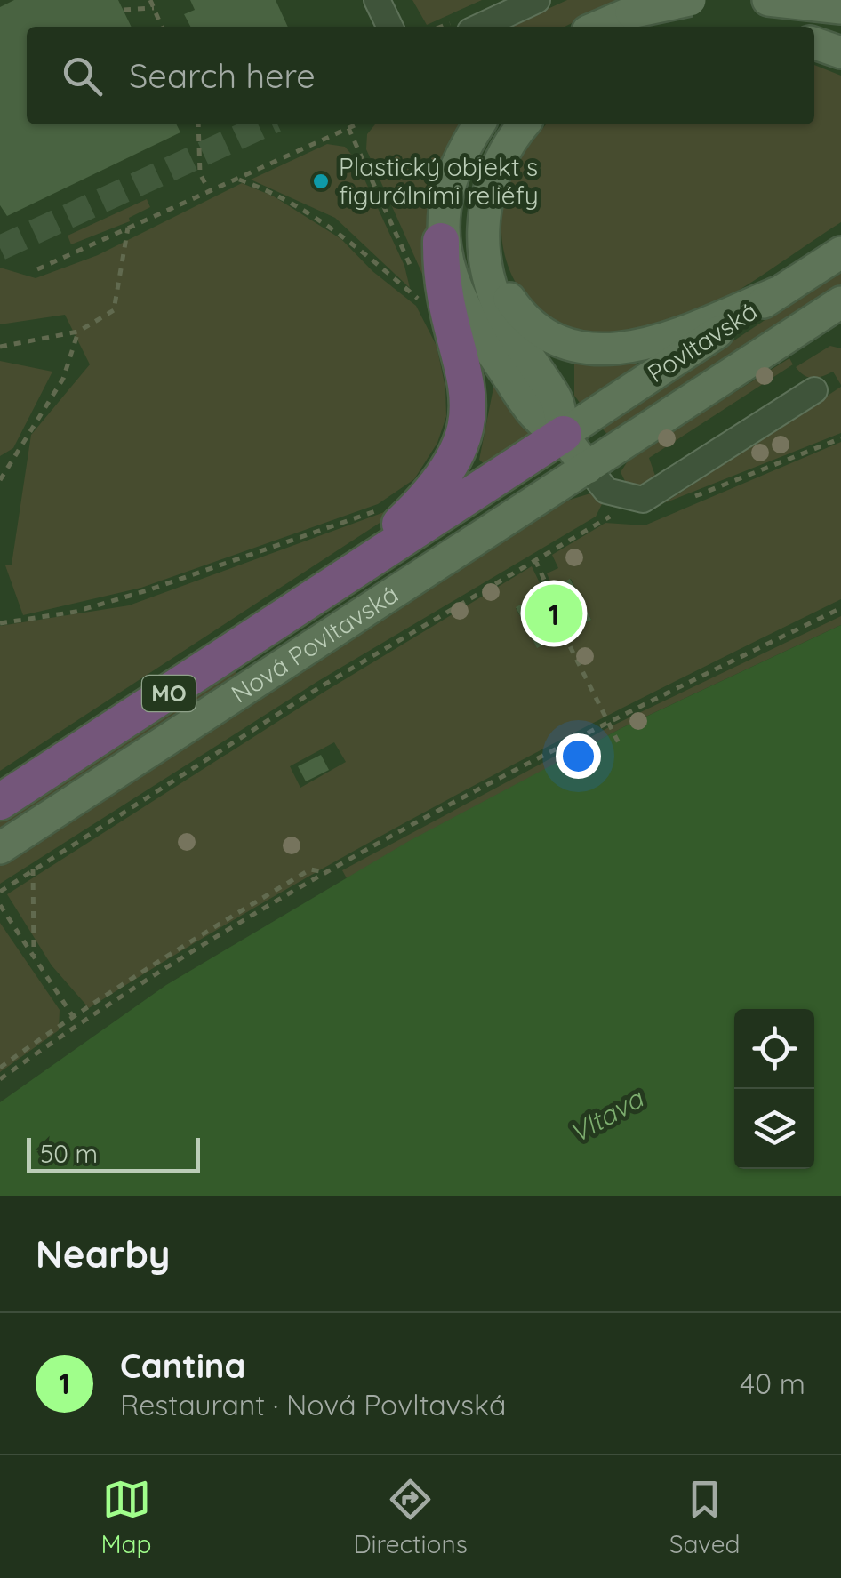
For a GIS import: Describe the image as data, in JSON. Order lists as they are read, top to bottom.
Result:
{
  "streets": {
    "highway": ["Nová Povltavská", "MO"],
    "main road": ["Povltavská"]
  },
  "crossings": [
    ["Povltavská", "Nová Povltavská"]
  ],
  "water": ["Vltava"],
  "places": ["Plastický objekt s figurálními reliéfy"],
  "scale_bar": "50 m",
  "page": {
    "search": "Search here",
    "pins": "1",
    "scale": "50 m",
    "heading": "Nearby",
    "list": [
      {
        "mark": "1",
        "name": "Cantina",
        "note": "Restaurant · Nová Povltavská",
        "value": "40 m"
      }
    ],
    "nav": ["Map", "Directions", "Saved"]
  }
}
